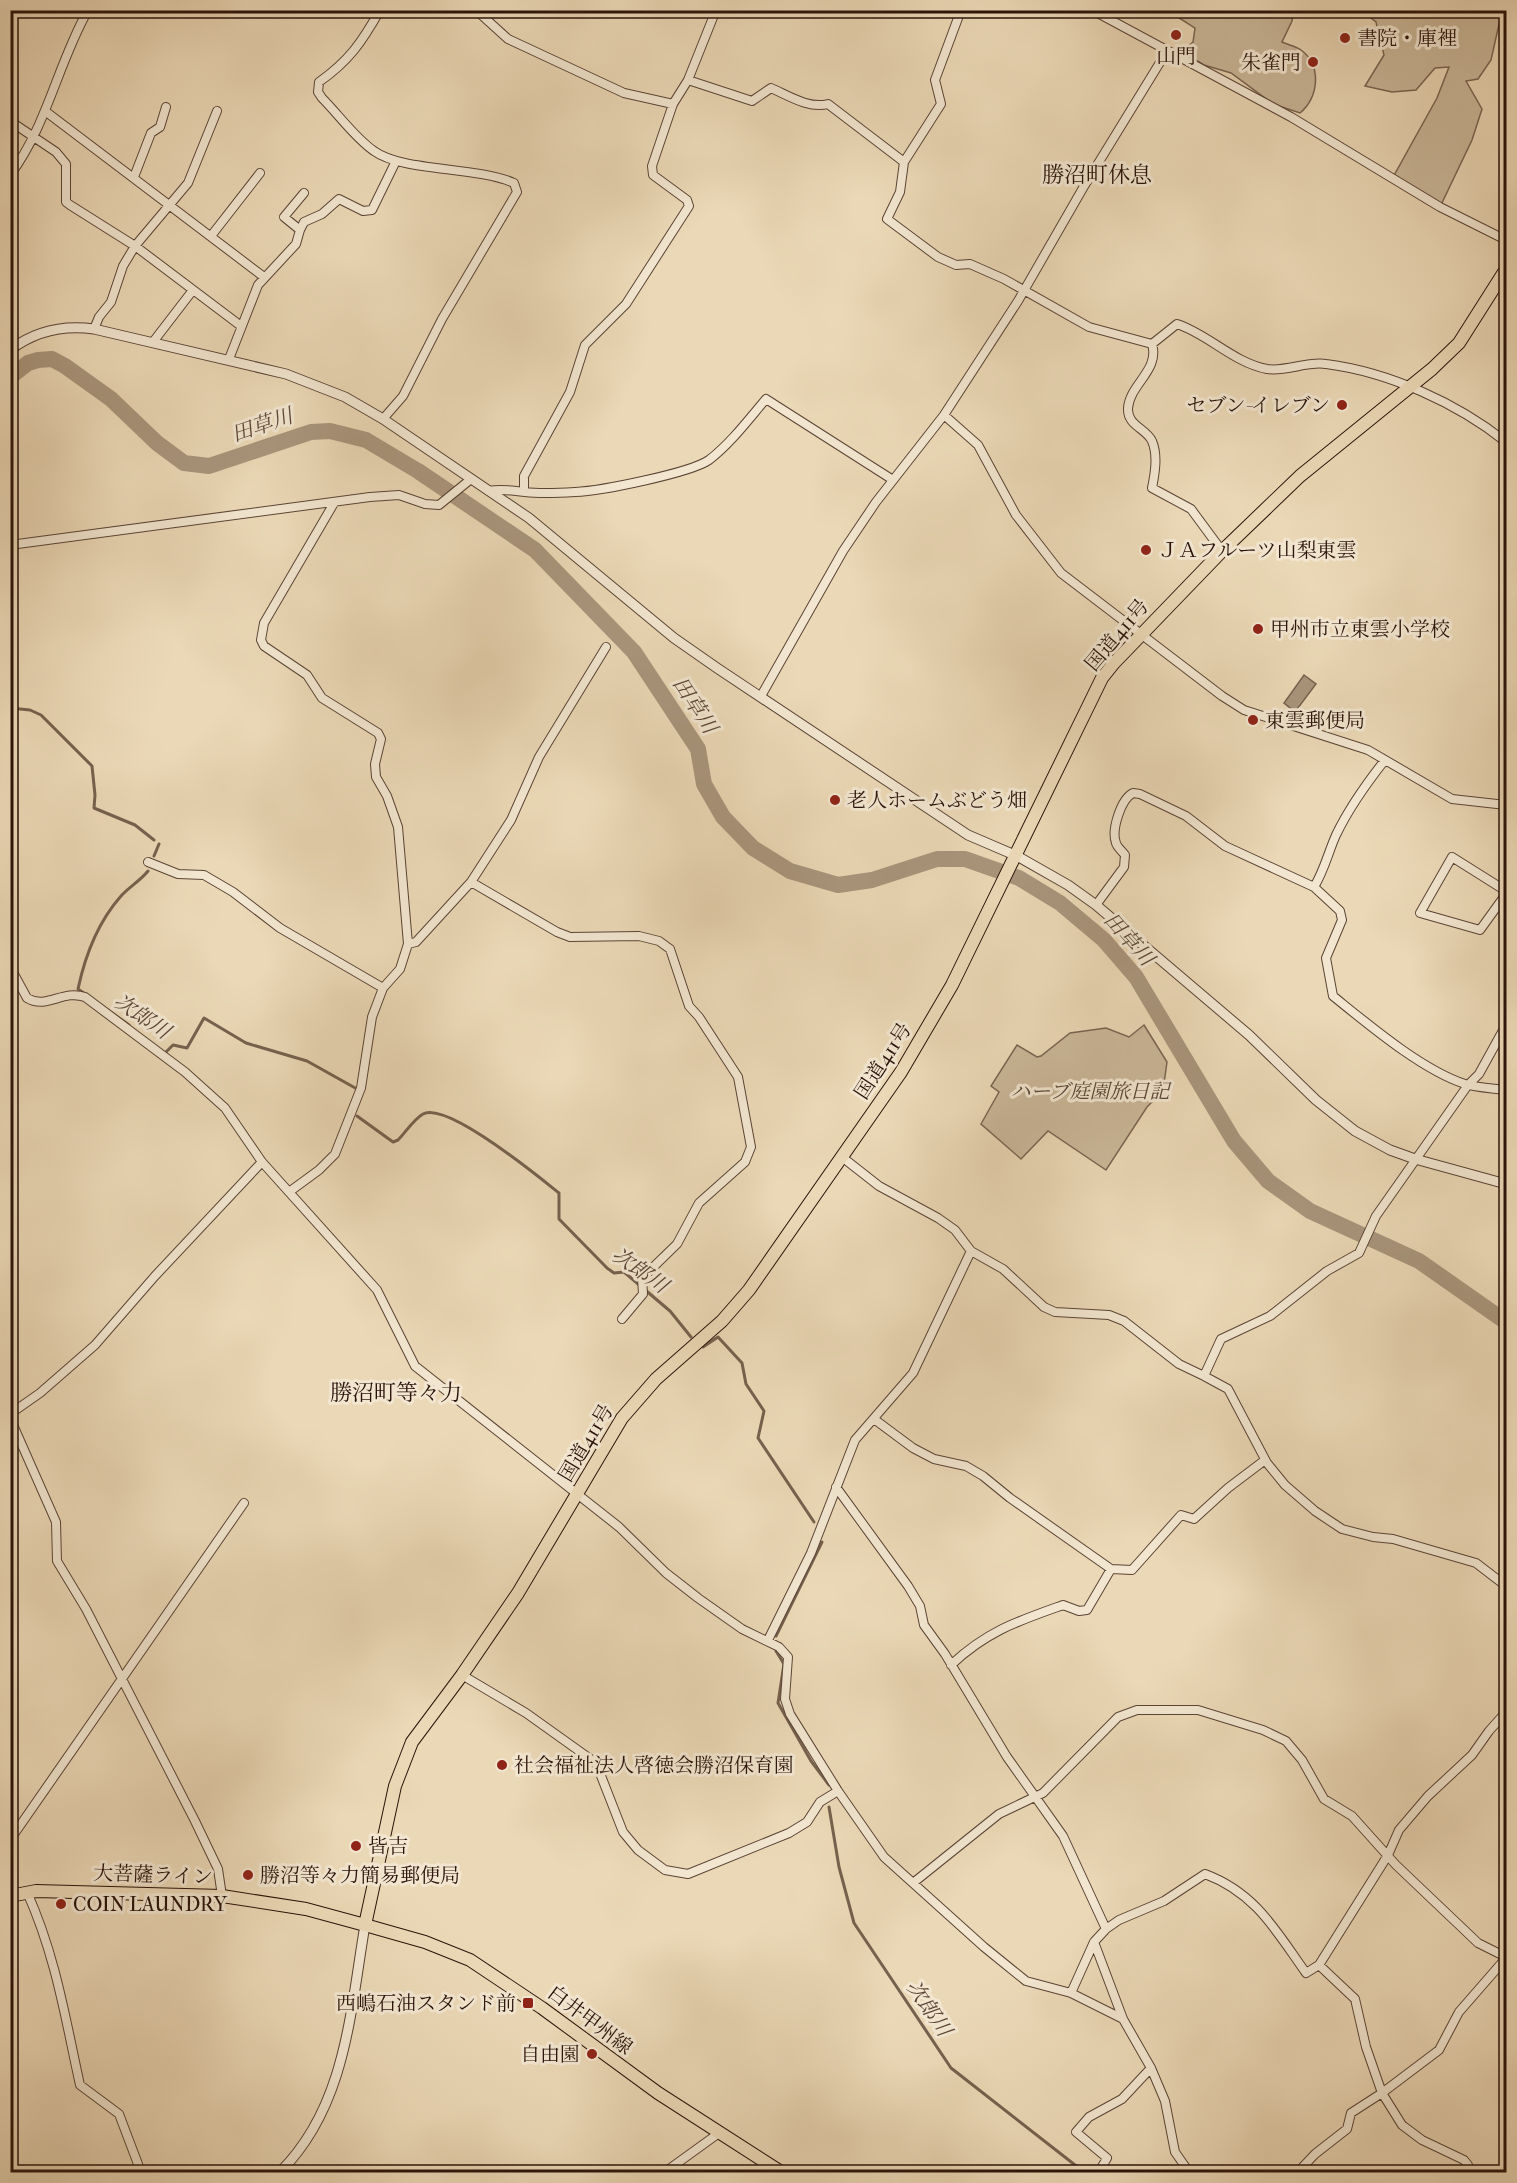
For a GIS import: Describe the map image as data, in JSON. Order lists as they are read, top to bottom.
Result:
{
  "streets": {
    "main road": ["国道411号", "大菩薩ライン", "白井甲州線"]
  },
  "crossings": [
    ["国道411号", "大菩薩ライン"],
    ["国道411号", "白井甲州線"],
    ["大菩薩ライン", "白井甲州線"]
  ],
  "districts": ["勝沼町休息", "勝沼町等々力"],
  "water": ["田草川", "次郎川"],
  "parks": ["ハーブ庭園旅日記"],
  "places": {
    "other": [
      "山門",
      "書院・庫裡",
      "朱雀門",
      "セブン-イレブン",
      "ＪＡフルーツ山梨東雲",
      "甲州市立東雲小学校",
      "東雲郵便局",
      "老人ホームぶどう畑",
      "社会福祉法人啓徳会勝沼保育園",
      "皆吉",
      "勝沼等々力簡易郵便局",
      "COIN LAUNDRY",
      "自由園"
    ],
    "transit": ["西嶋石油スタンド前"]
  }
}
